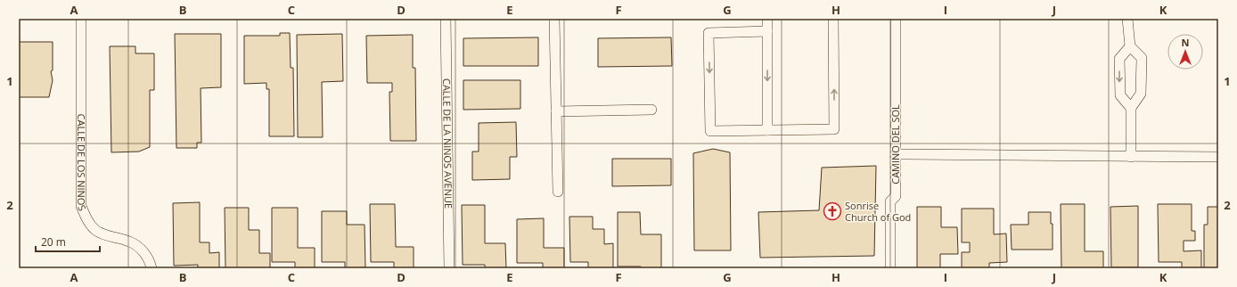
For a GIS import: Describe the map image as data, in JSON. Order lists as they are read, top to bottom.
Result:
{
  "streets": {
    "lane": ["CALLE DE LA NINOS AVENUE", "CAMINO DEL SOL", "CALLE DE LOS NINOS"]
  },
  "places": {
    "church": ["Sonrise Church of God"]
  },
  "scale_bar": "20 m",
  "north": "top",
  "grid": {
    "columns": [
      "A",
      "B",
      "C",
      "D",
      "E",
      "F",
      "G",
      "H",
      "I",
      "J",
      "K"
    ],
    "rows": ["1", "2"]
  }
}
